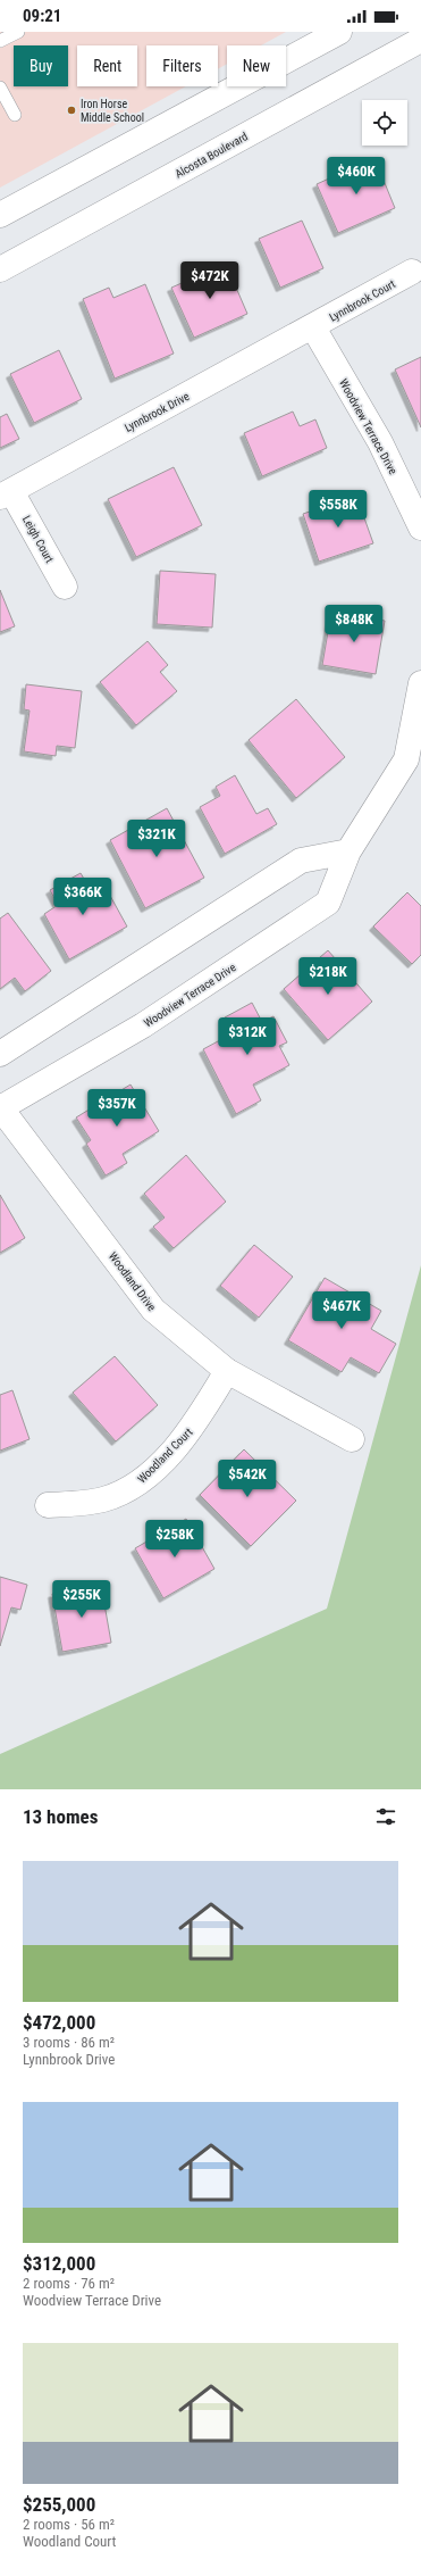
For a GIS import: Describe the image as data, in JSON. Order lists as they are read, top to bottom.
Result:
{
  "streets": {
    "street": [
      "Alcosta Boulevard",
      "Lynnbrook Court",
      "Lynnbrook Drive",
      "Woodview Terrace Drive",
      "Leigh Court",
      "Woodland Drive",
      "Woodland Court"
    ]
  },
  "crossings": [
    ["Lynnbrook Court", "Lynnbrook Drive"],
    ["Lynnbrook Court", "Woodview Terrace Drive"],
    ["Lynnbrook Drive", "Woodview Terrace Drive"],
    ["Lynnbrook Drive", "Leigh Court"],
    ["Woodview Terrace Drive", "Woodland Drive"],
    ["Woodland Drive", "Woodland Court"]
  ],
  "places": ["Iron Horse Middle School"],
  "page": {
    "status": "09:21",
    "chip": [
      "Buy",
      "Rent",
      "Filters",
      "New"
    ],
    "price": [
      "$460K",
      "$472K",
      "$558K",
      "$848K",
      "$321K",
      "$366K",
      "$218K",
      "$312K",
      "$357K",
      "$467K",
      "$542K",
      "$258K",
      "$255K"
    ],
    "heading": "13 homes",
    "list": [
      {
        "name": "$472,000",
        "note": "3 rooms · 86 m² · Lynnbrook Drive"
      },
      {
        "name": "$312,000",
        "note": "2 rooms · 76 m² · Woodview Terrace Drive"
      },
      {
        "name": "$255,000",
        "note": "2 rooms · 56 m² · Woodland Court"
      }
    ]
  }
}
